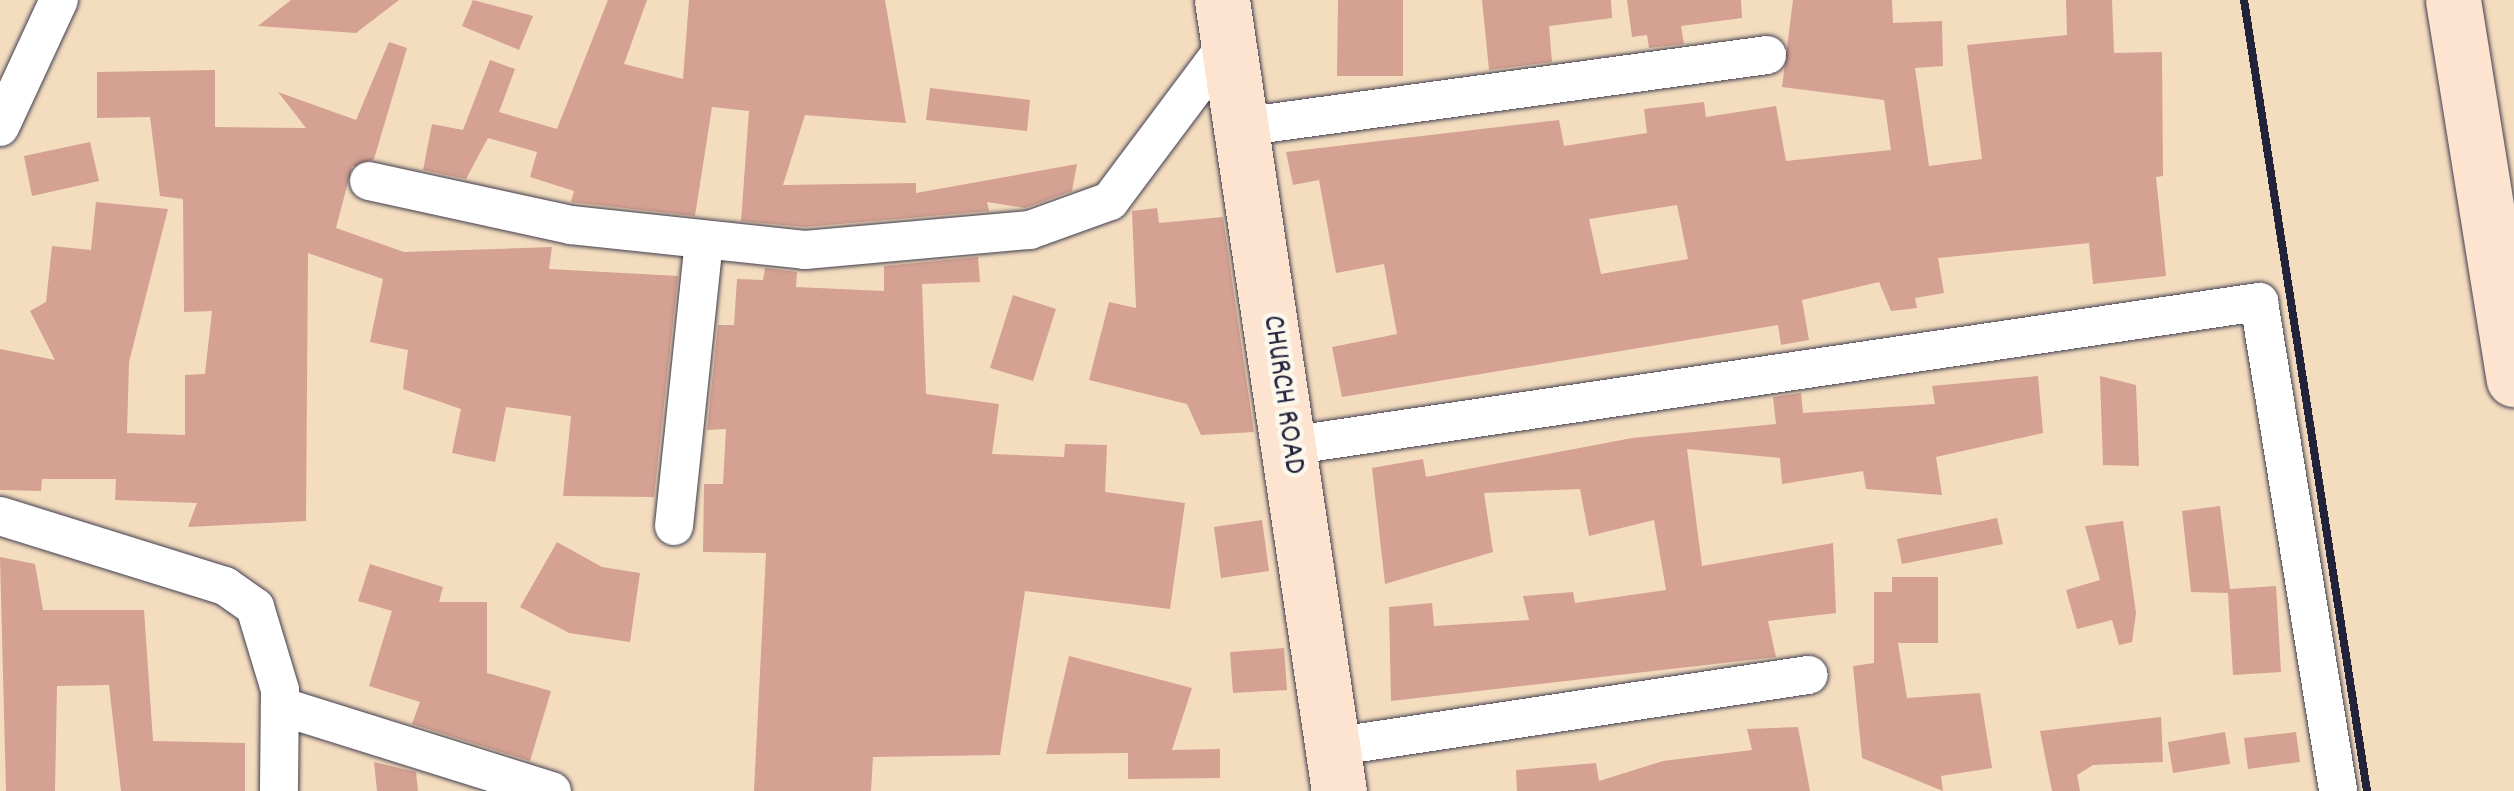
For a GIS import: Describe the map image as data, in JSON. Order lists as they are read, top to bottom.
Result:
{
  "streets": {
    "street": ["CHURCH ROAD"]
  }
}
